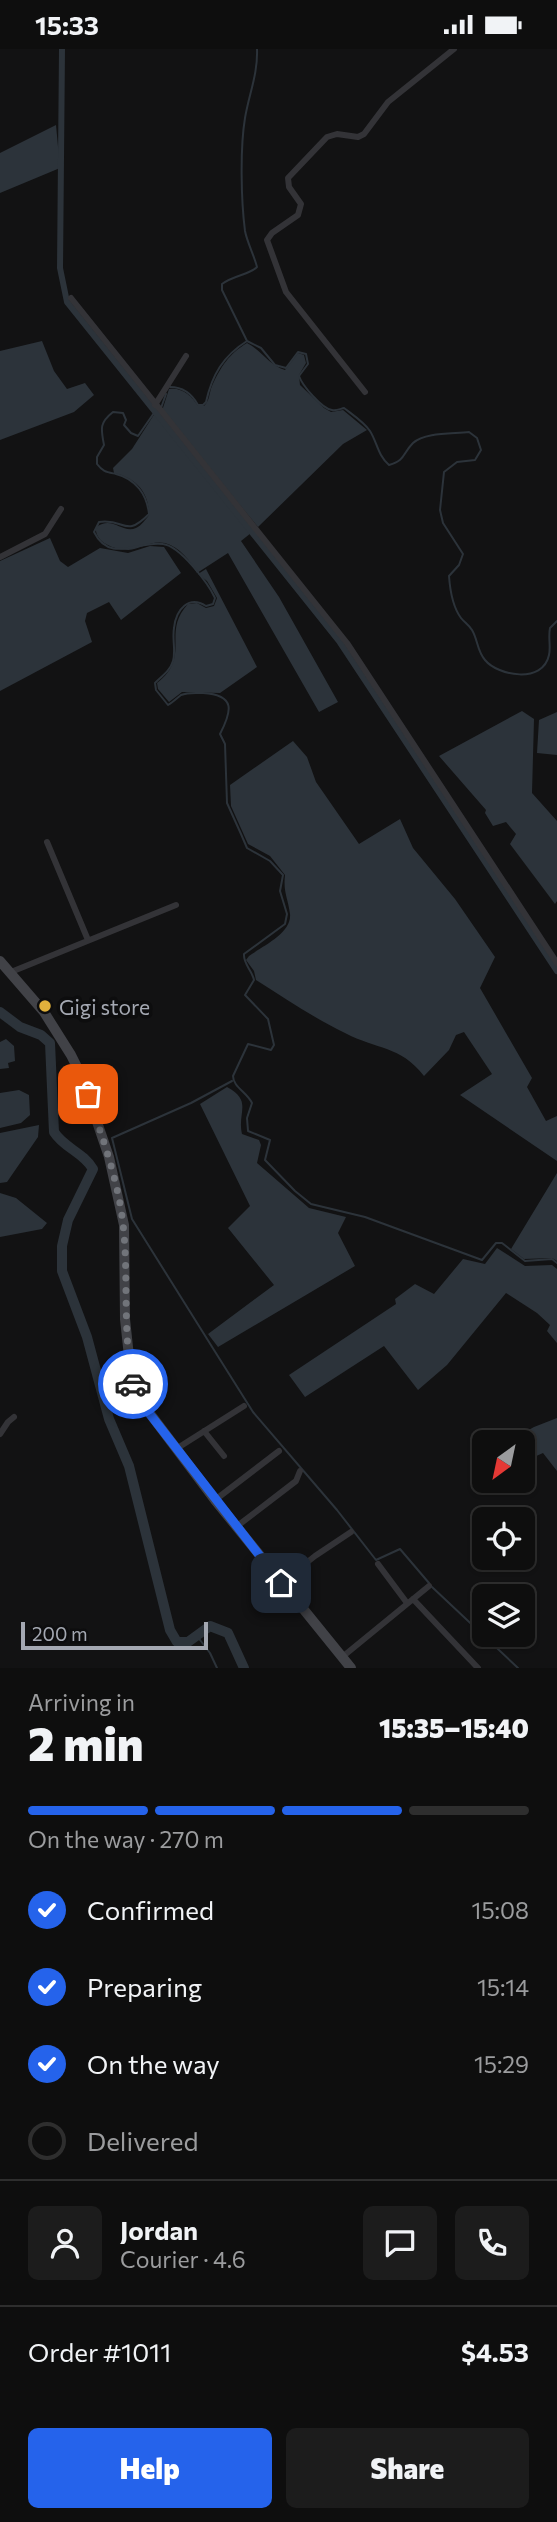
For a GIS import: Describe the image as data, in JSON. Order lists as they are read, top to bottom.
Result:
{
  "places": ["Gigi store"],
  "scale_bar": "200 m",
  "north": "bottom left",
  "page": {
    "status": "15:33",
    "scale": "200 m",
    "heading": ["2 min", "Arriving in", "15:35–15:40"],
    "panel": [
      "Jordan",
      "Courier · 4.6",
      "Order #1011",
      "$4.53"
    ],
    "bar": "On the way · 270 m",
    "list": [
      ["Confirmed", "15:08"],
      ["Preparing", "15:14"],
      ["On the way", "15:29"],
      "Delivered"
    ],
    "buttons": ["Help", "Share"]
  }
}
